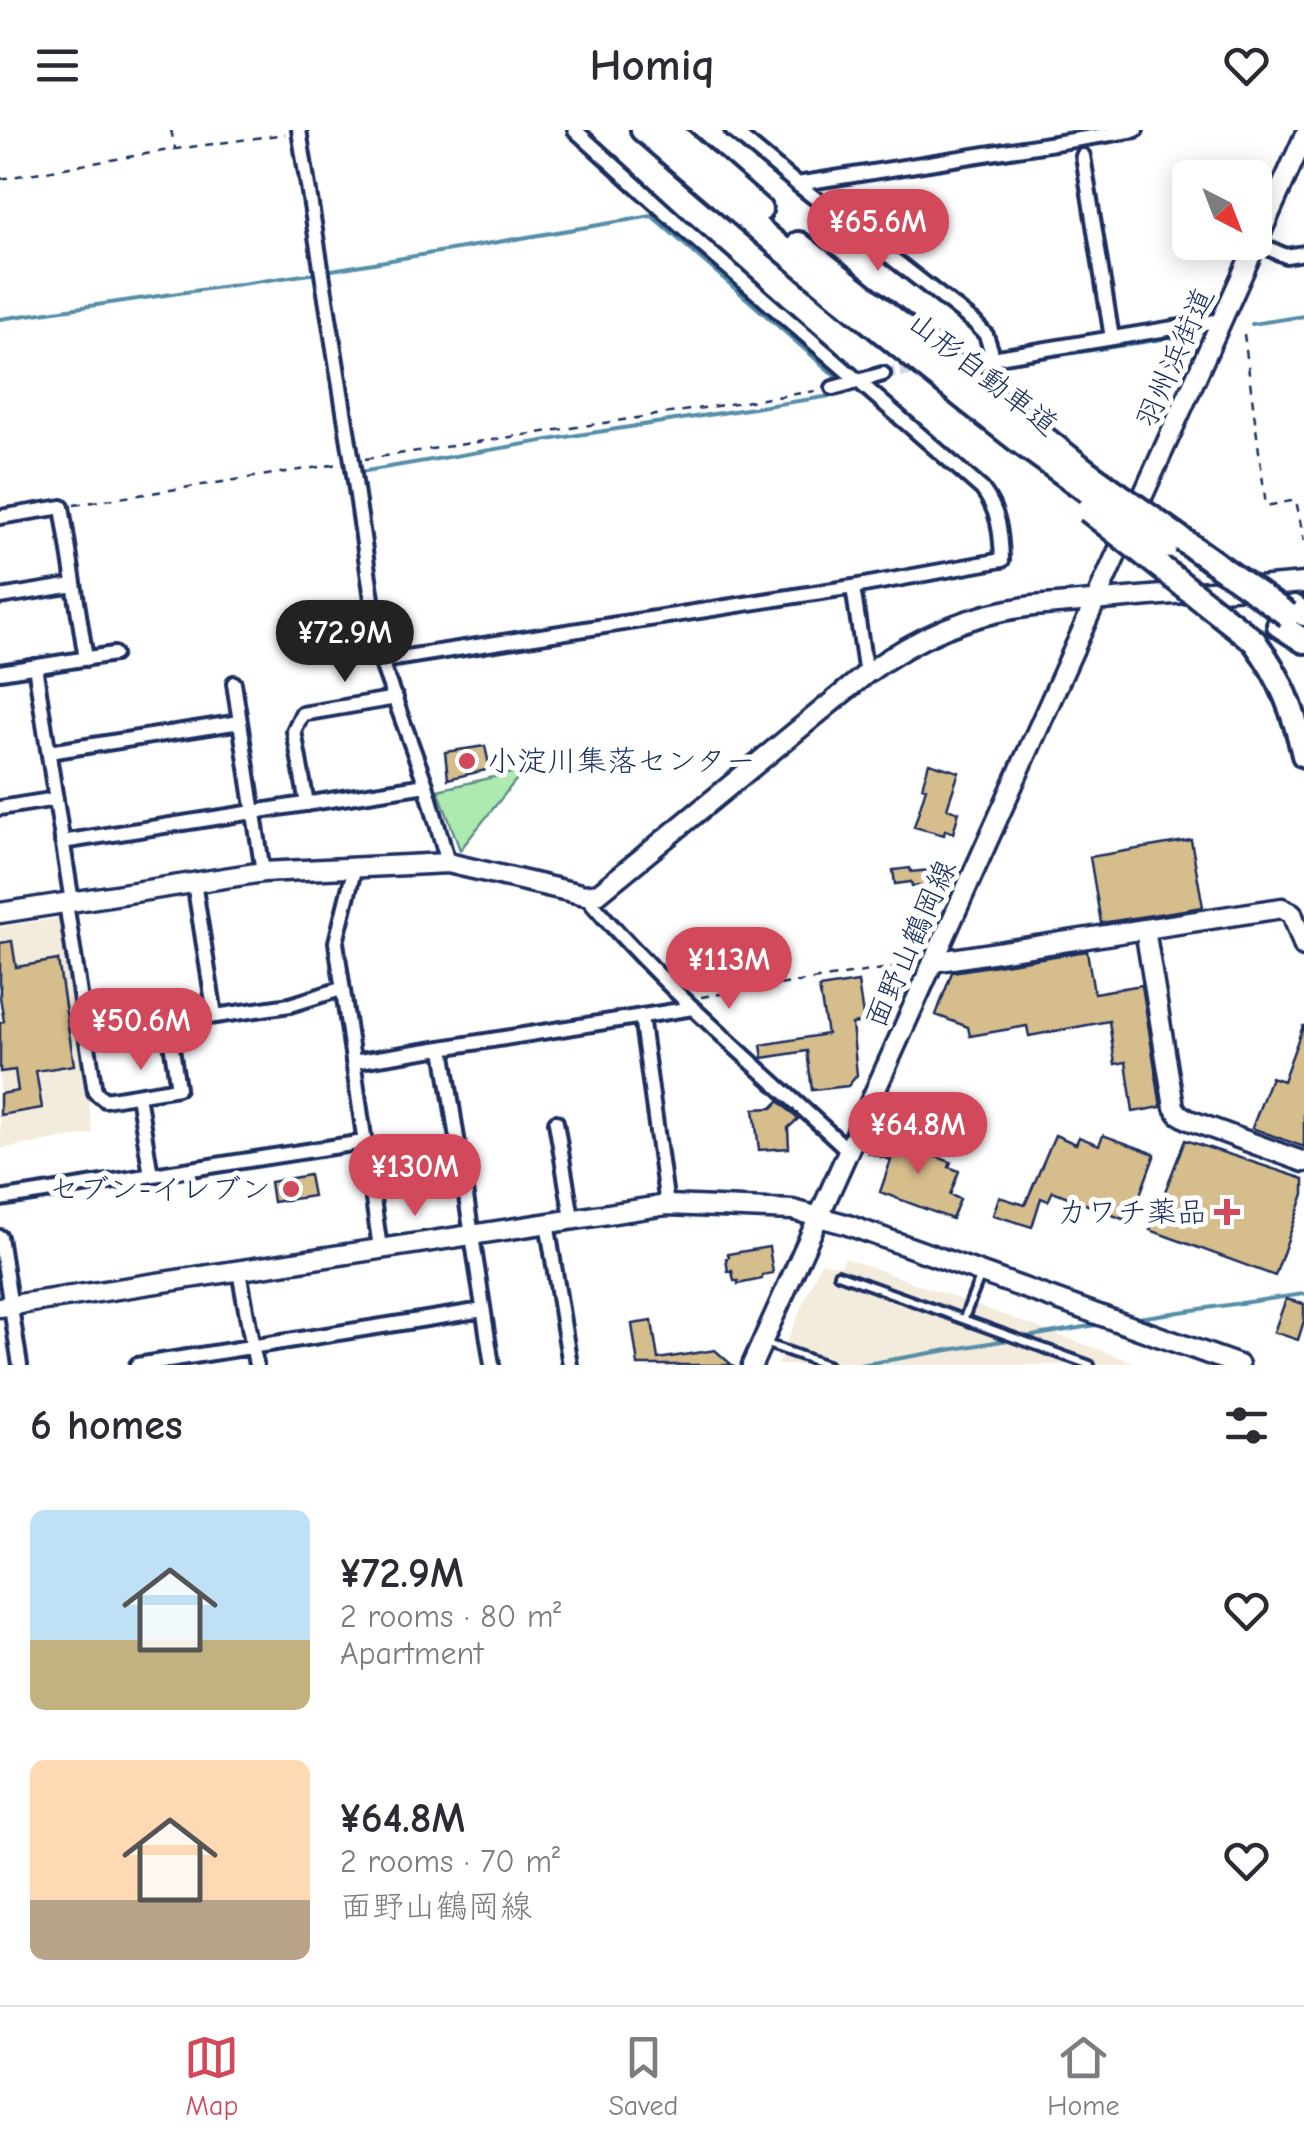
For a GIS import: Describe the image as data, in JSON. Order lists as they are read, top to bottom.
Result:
{
  "streets": {
    "highway": ["山形自動車道"],
    "street": ["羽州浜街道", "面野山鶴岡線"]
  },
  "crossings": [
    ["羽州浜街道", "面野山鶴岡線"]
  ],
  "places": {
    "other": ["小淀川集落センター", "セブン-イレブン"],
    "health": ["カワチ薬品"]
  },
  "north": "bottom right",
  "page": {
    "header": "Homiq",
    "price": [
      "¥65.6M",
      "¥72.9M",
      "¥113M",
      "¥50.6M",
      "¥64.8M",
      "¥130M"
    ],
    "heading": "6 homes",
    "list": [
      {
        "name": "¥72.9M",
        "note": "2 rooms · 80 m² · Apartment"
      },
      {
        "name": "¥64.8M",
        "note": "2 rooms · 70 m² · 面野山鶴岡線"
      }
    ],
    "tabs": ["Map", "Saved", "Home"]
  }
}
